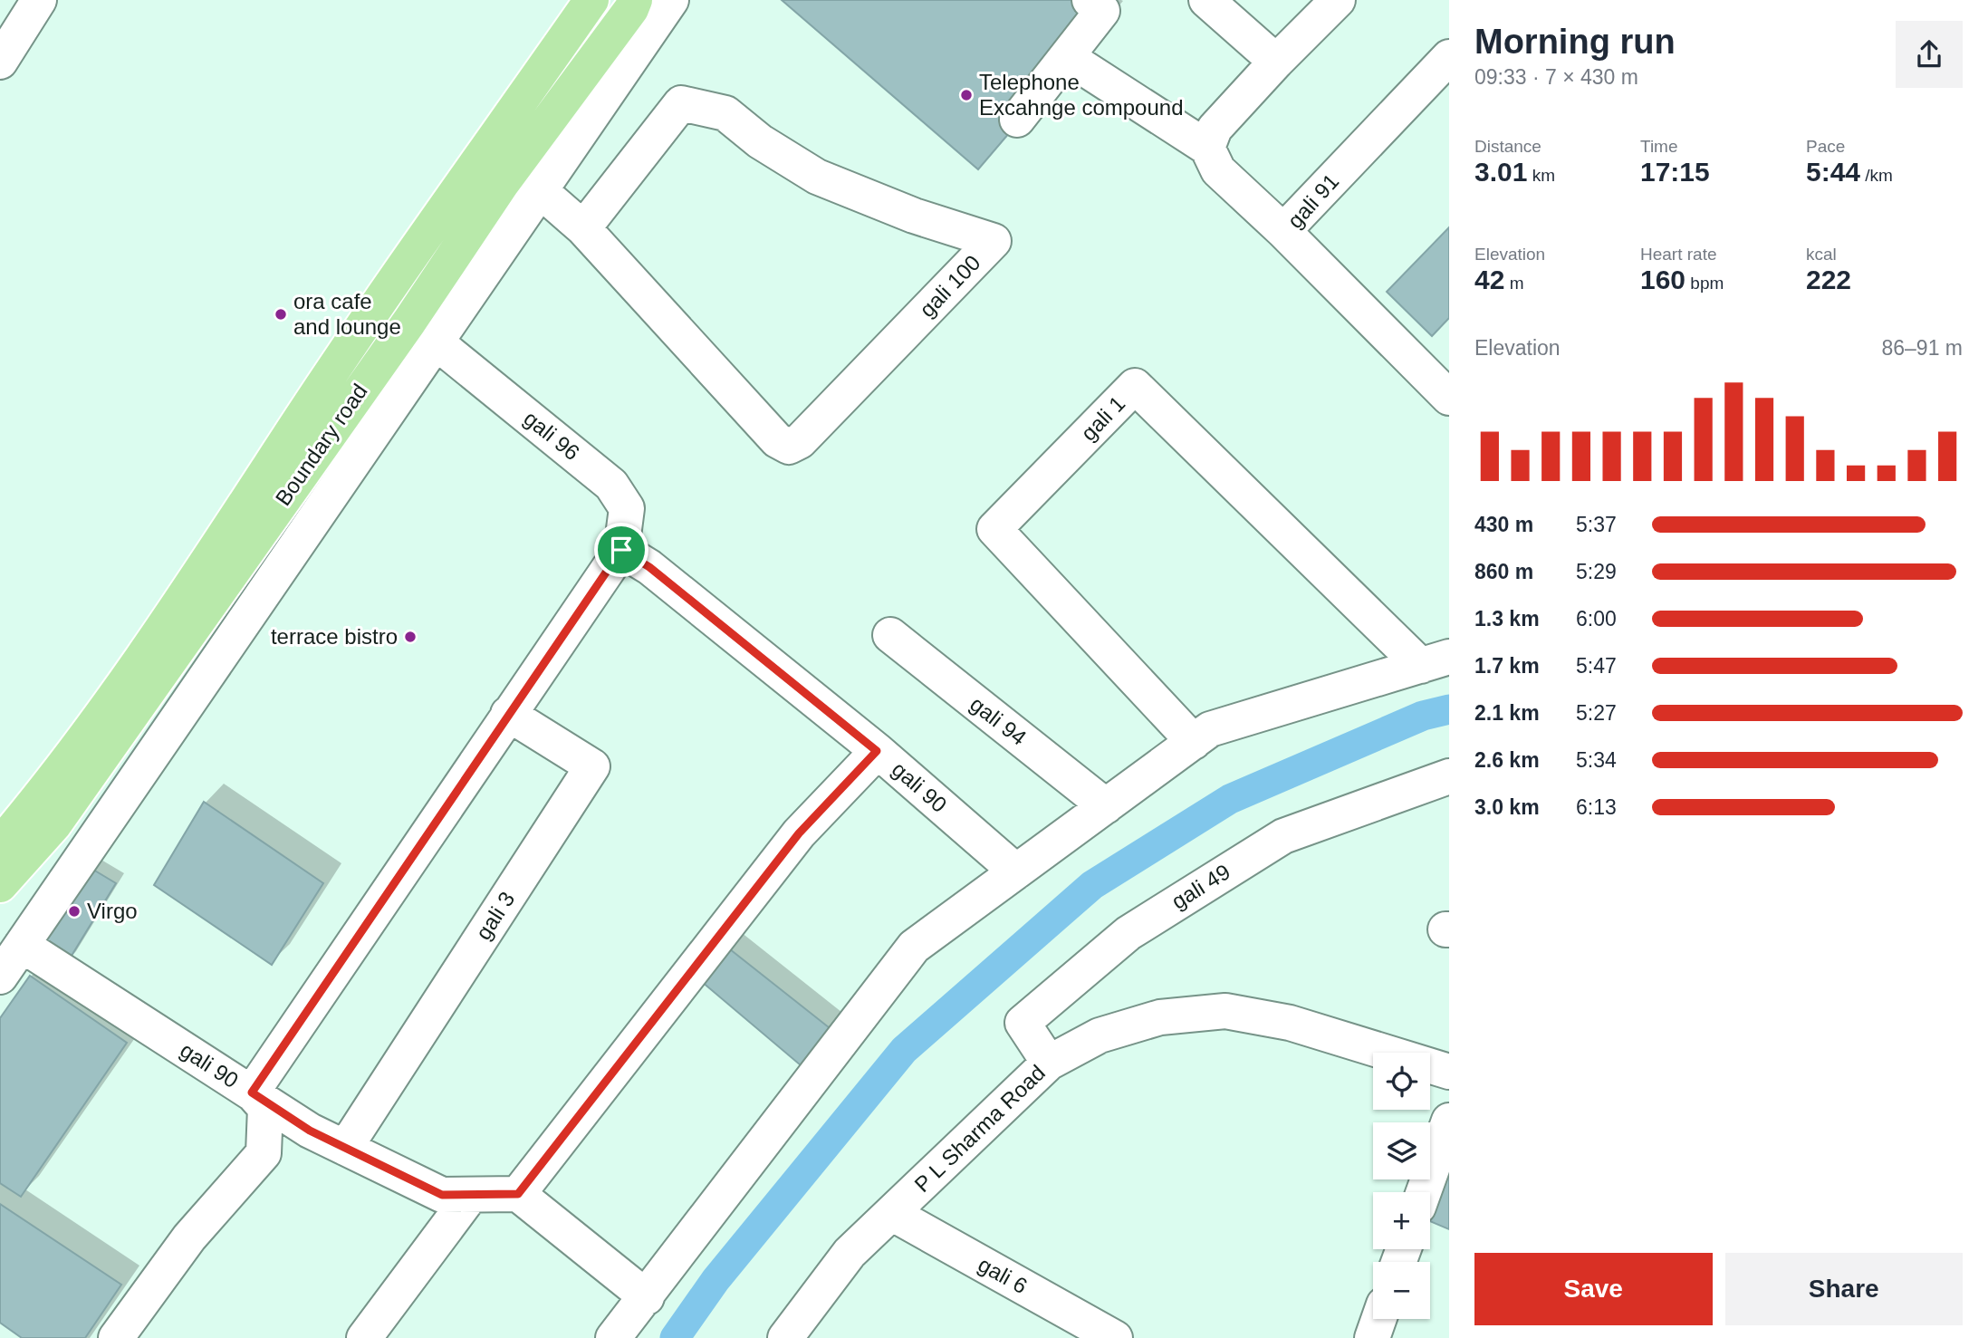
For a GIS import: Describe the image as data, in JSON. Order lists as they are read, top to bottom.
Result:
{
  "streets": {
    "main road": ["Boundary road"],
    "street": [
      "gali 91",
      "gali 100",
      "gali 1",
      "gali 96",
      "gali 94",
      "gali 90",
      "gali 49",
      "gali 3",
      "P L Sharma Road",
      "gali 6"
    ]
  },
  "crossings": [
    ["gali 96", "Boundary road"],
    ["gali 90", "gali 3"],
    ["gali 49", "P L Sharma Road"],
    ["P L Sharma Road", "gali 6"]
  ],
  "places": [
    "Telephone Excahnge compound",
    "ora cafe and lounge",
    "terrace bistro",
    "Virgo"
  ],
  "page": {
    "heading": ["Morning run", "09:33 · 7 × 430 m"],
    "stats": [
      ["Distance", "3.01 km"],
      ["Time", "17:15"],
      ["Pace", "5:44 /km"],
      ["Elevation", "42 m"],
      ["Heart rate", "160 bpm"],
      ["kcal", "222"]
    ],
    "chart": ["Elevation", "86–91 m"],
    "list": [
      {
        "name": "430 m",
        "note": "5:37"
      },
      {
        "name": "860 m",
        "note": "5:29"
      },
      {
        "name": "1.3 km",
        "note": "6:00"
      },
      {
        "name": "1.7 km",
        "note": "5:47"
      },
      {
        "name": "2.1 km",
        "note": "5:27"
      },
      {
        "name": "2.6 km",
        "note": "5:34"
      },
      {
        "name": "3.0 km",
        "note": "6:13"
      }
    ],
    "map_buttons": ["+", "−"],
    "buttons": ["Save", "Share"]
  }
}
